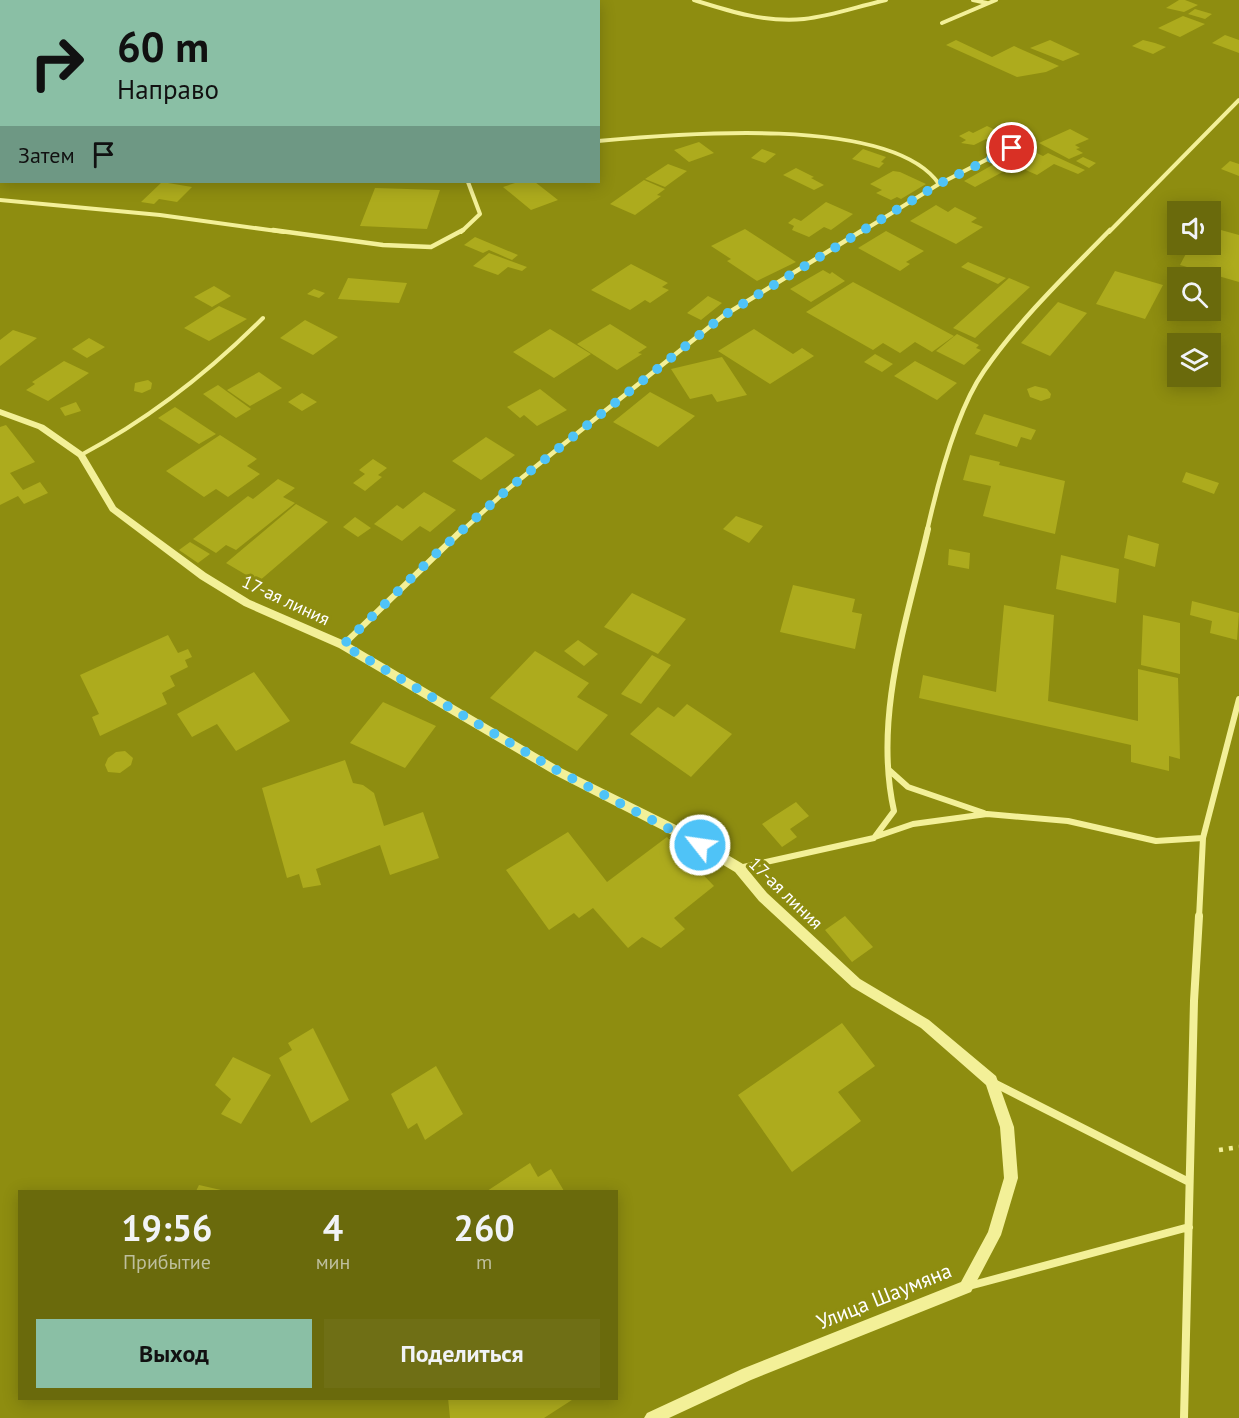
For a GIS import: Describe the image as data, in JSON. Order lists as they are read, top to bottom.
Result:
{
  "streets": {
    "street": ["17-ая линия", "Улица Шаумяна"]
  },
  "crossings": [
    ["17-ая линия", "Улица Шаумяна"]
  ],
  "page": {
    "turn": ["60 m", "Направо"],
    "then": "Затем",
    "eta": [
      "19:56",
      "Прибытие",
      "4",
      "мин",
      "260",
      "m"
    ],
    "buttons": ["Выход", "Поделиться"]
  }
}
